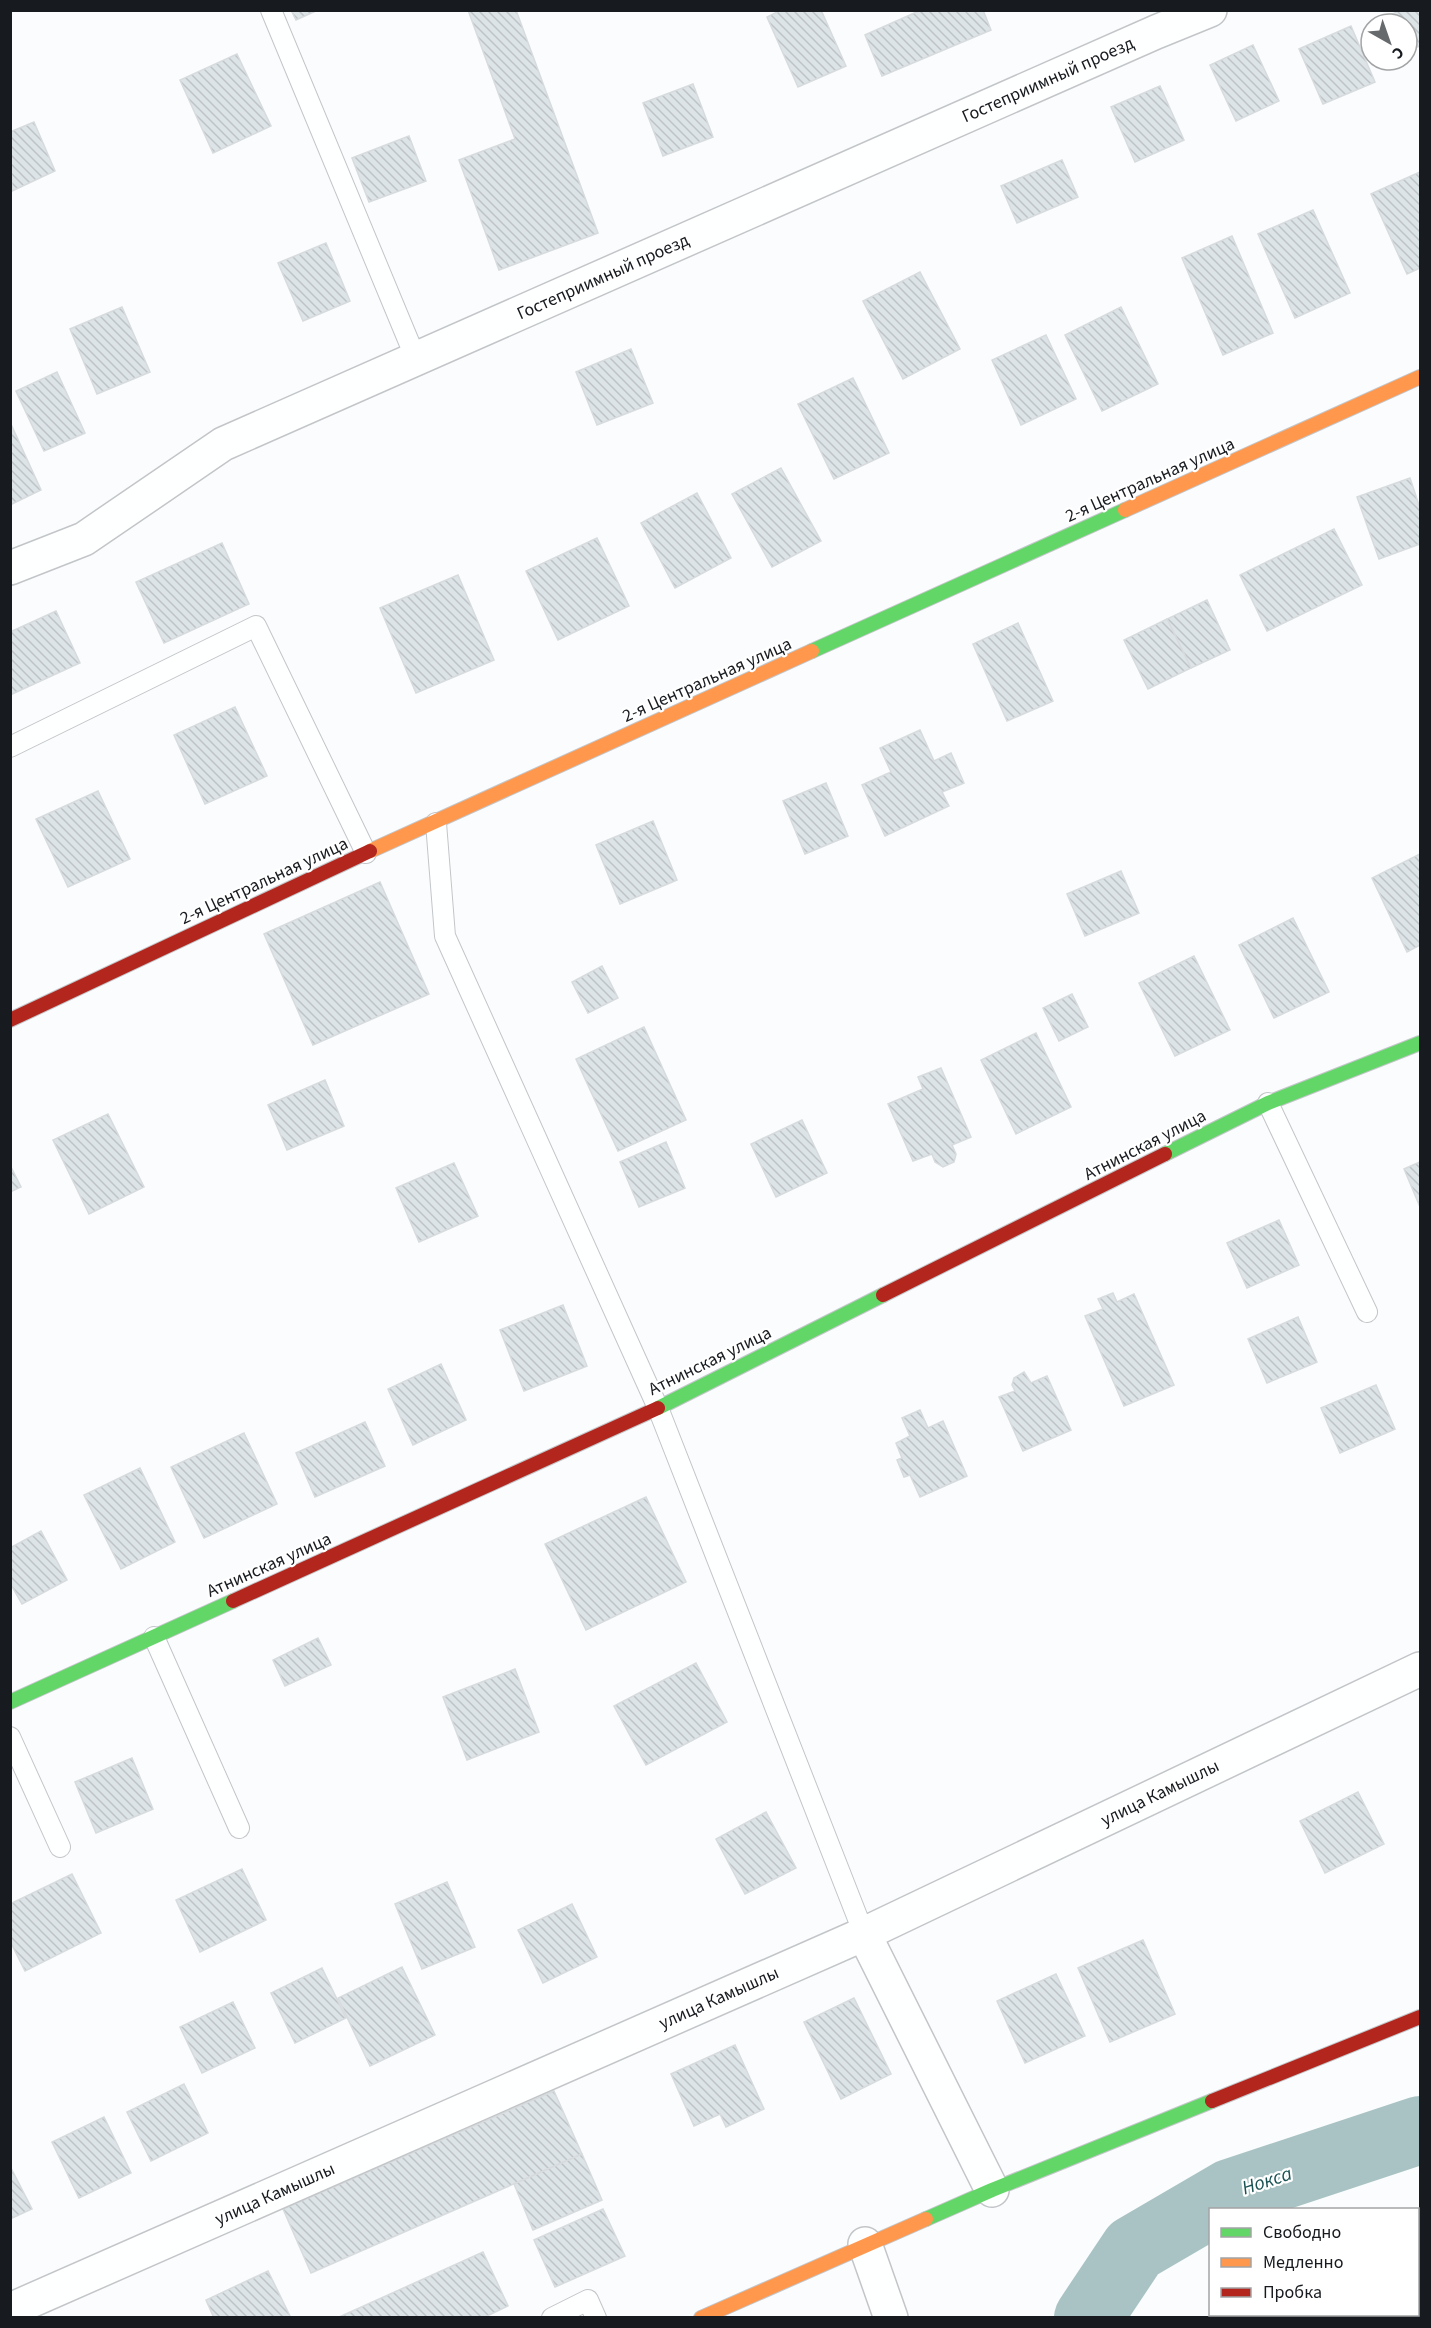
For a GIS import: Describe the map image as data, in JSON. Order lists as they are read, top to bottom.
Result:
{
  "streets": {
    "street": [
      "Гостеприимный проезд",
      "2-я Центральная улица",
      "Атнинская улица",
      "улица Камышлы"
    ]
  },
  "water": ["Нокса"],
  "legend": ["Свободно", "Медленно", "Пробка"],
  "north": "bottom right"
}
